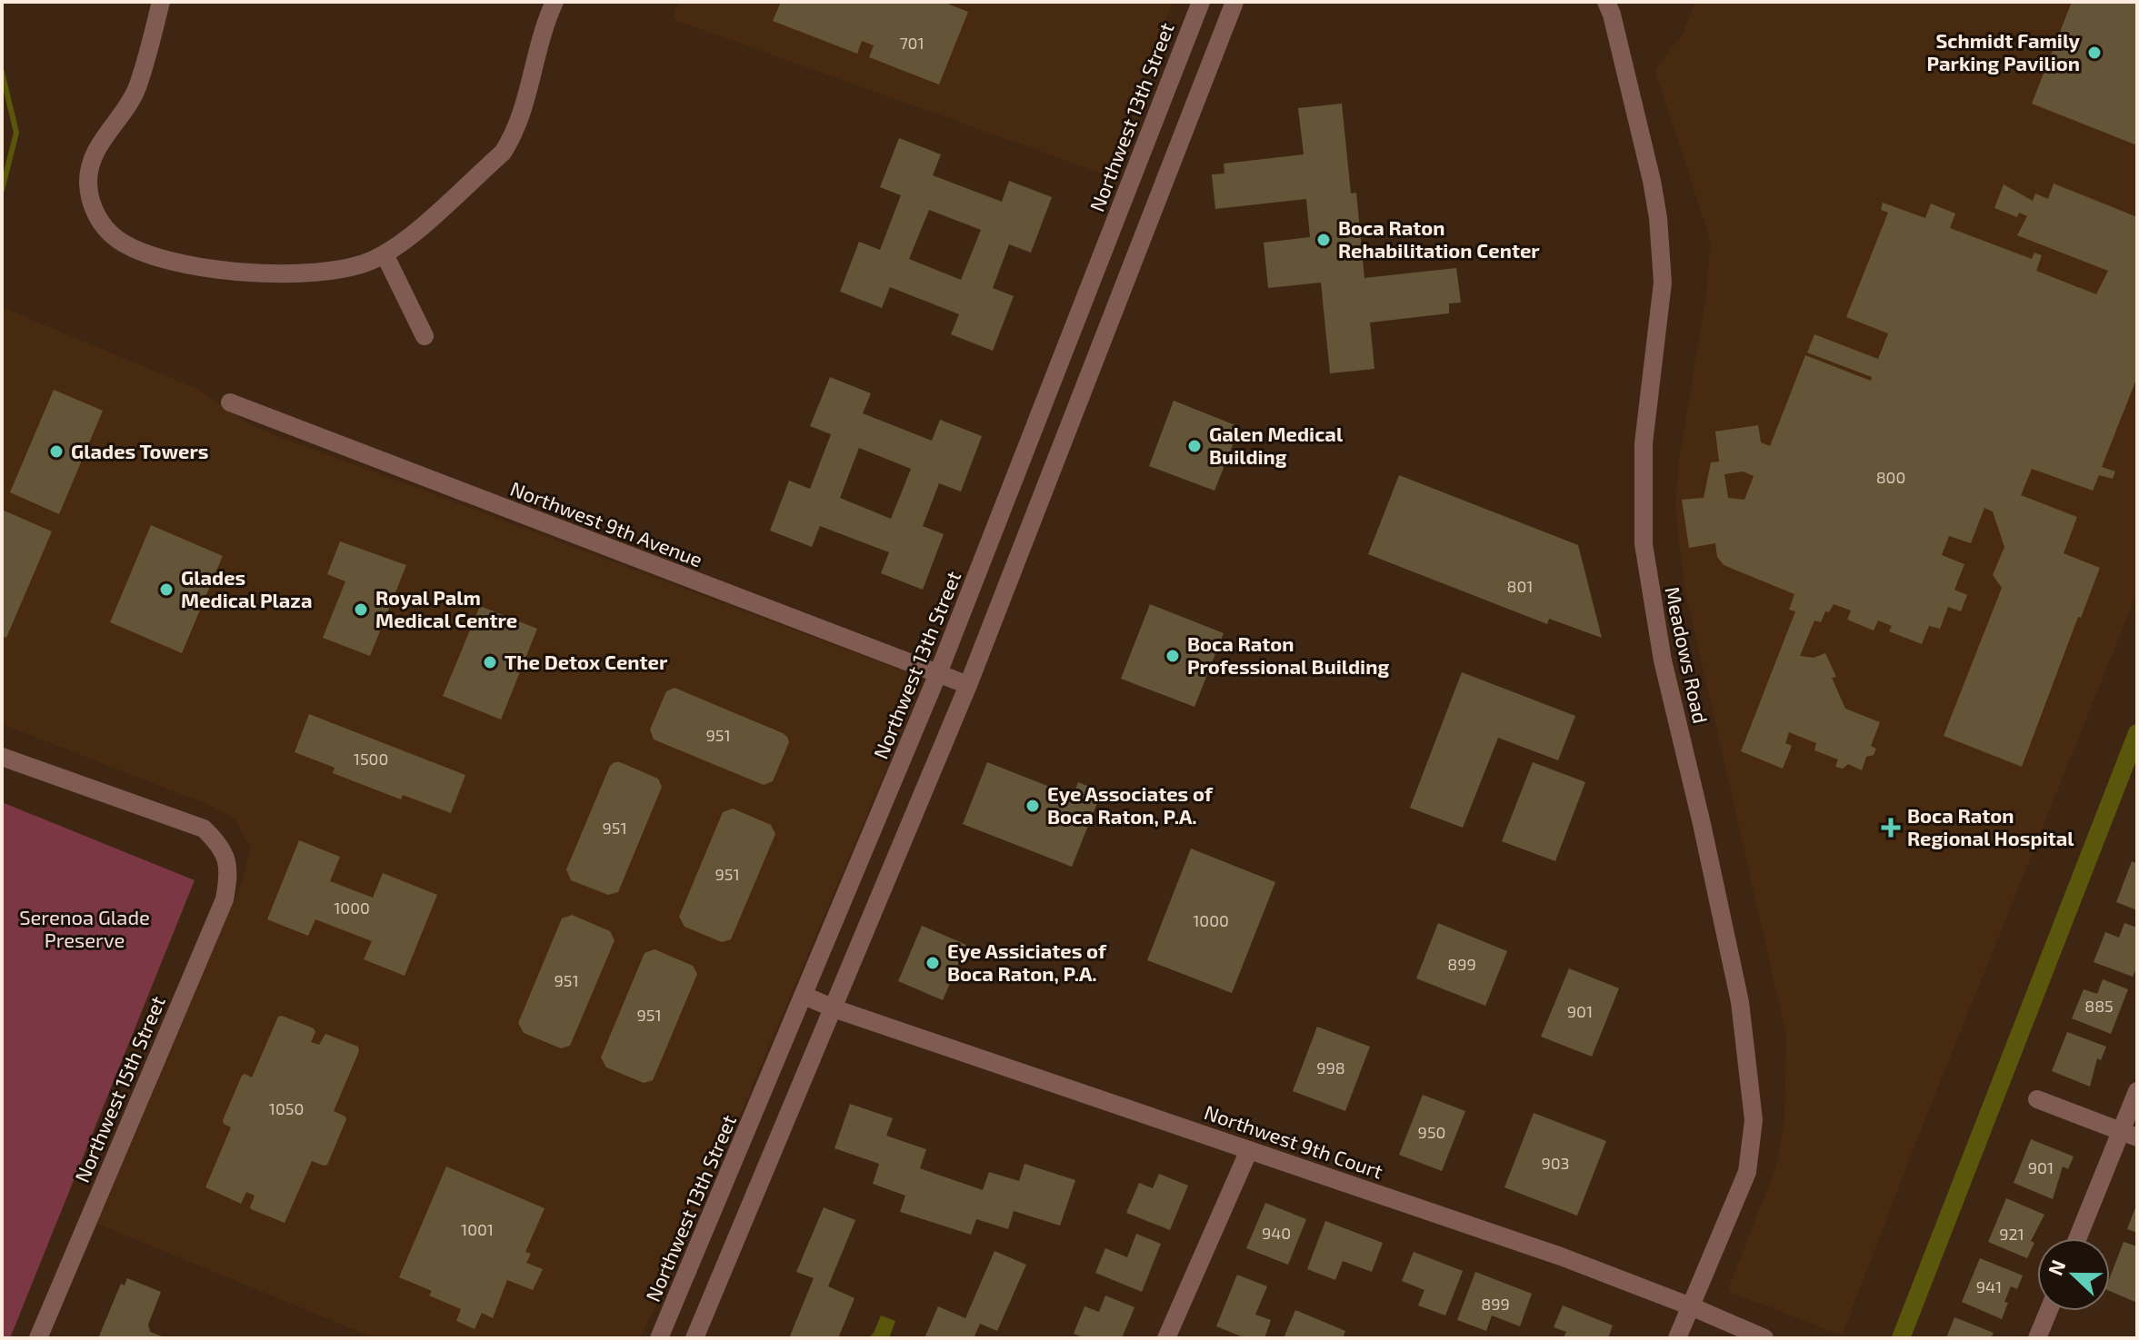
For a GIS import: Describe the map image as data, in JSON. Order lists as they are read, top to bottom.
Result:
{
  "streets": {
    "street": [
      "Northwest 13th Street",
      "Northwest 9th Avenue",
      "Meadows Road",
      "Northwest 15th Street",
      "Northwest 9th Court"
    ]
  },
  "crossings": [
    ["Northwest 13th Street", "Northwest 9th Avenue"],
    ["Northwest 13th Street", "Northwest 9th Court"],
    ["Meadows Road", "Northwest 9th Court"]
  ],
  "parks": ["Serenoa Glade Preserve"],
  "places": {
    "other": [
      "Schmidt Family Parking Pavilion",
      "Boca Raton Rehabilitation Center",
      "Galen Medical Building",
      "Glades Towers",
      "Glades Medical Plaza",
      "Royal Palm Medical Centre",
      "Boca Raton Professional Building",
      "The Detox Center",
      "Eye Associates of Boca Raton, P.A.",
      "Eye Assiciates of Boca Raton, P.A."
    ],
    "health": ["Boca Raton Regional Hospital"]
  },
  "house_numbers": [
    "701",
    "800",
    "801",
    "951",
    "1500",
    "951",
    "951",
    "1000",
    "1000",
    "899",
    "951",
    "885",
    "901",
    "951",
    "998",
    "1050",
    "950",
    "903",
    "901",
    "1001",
    "940",
    "921",
    "941",
    "899"
  ],
  "north": "left"
}
